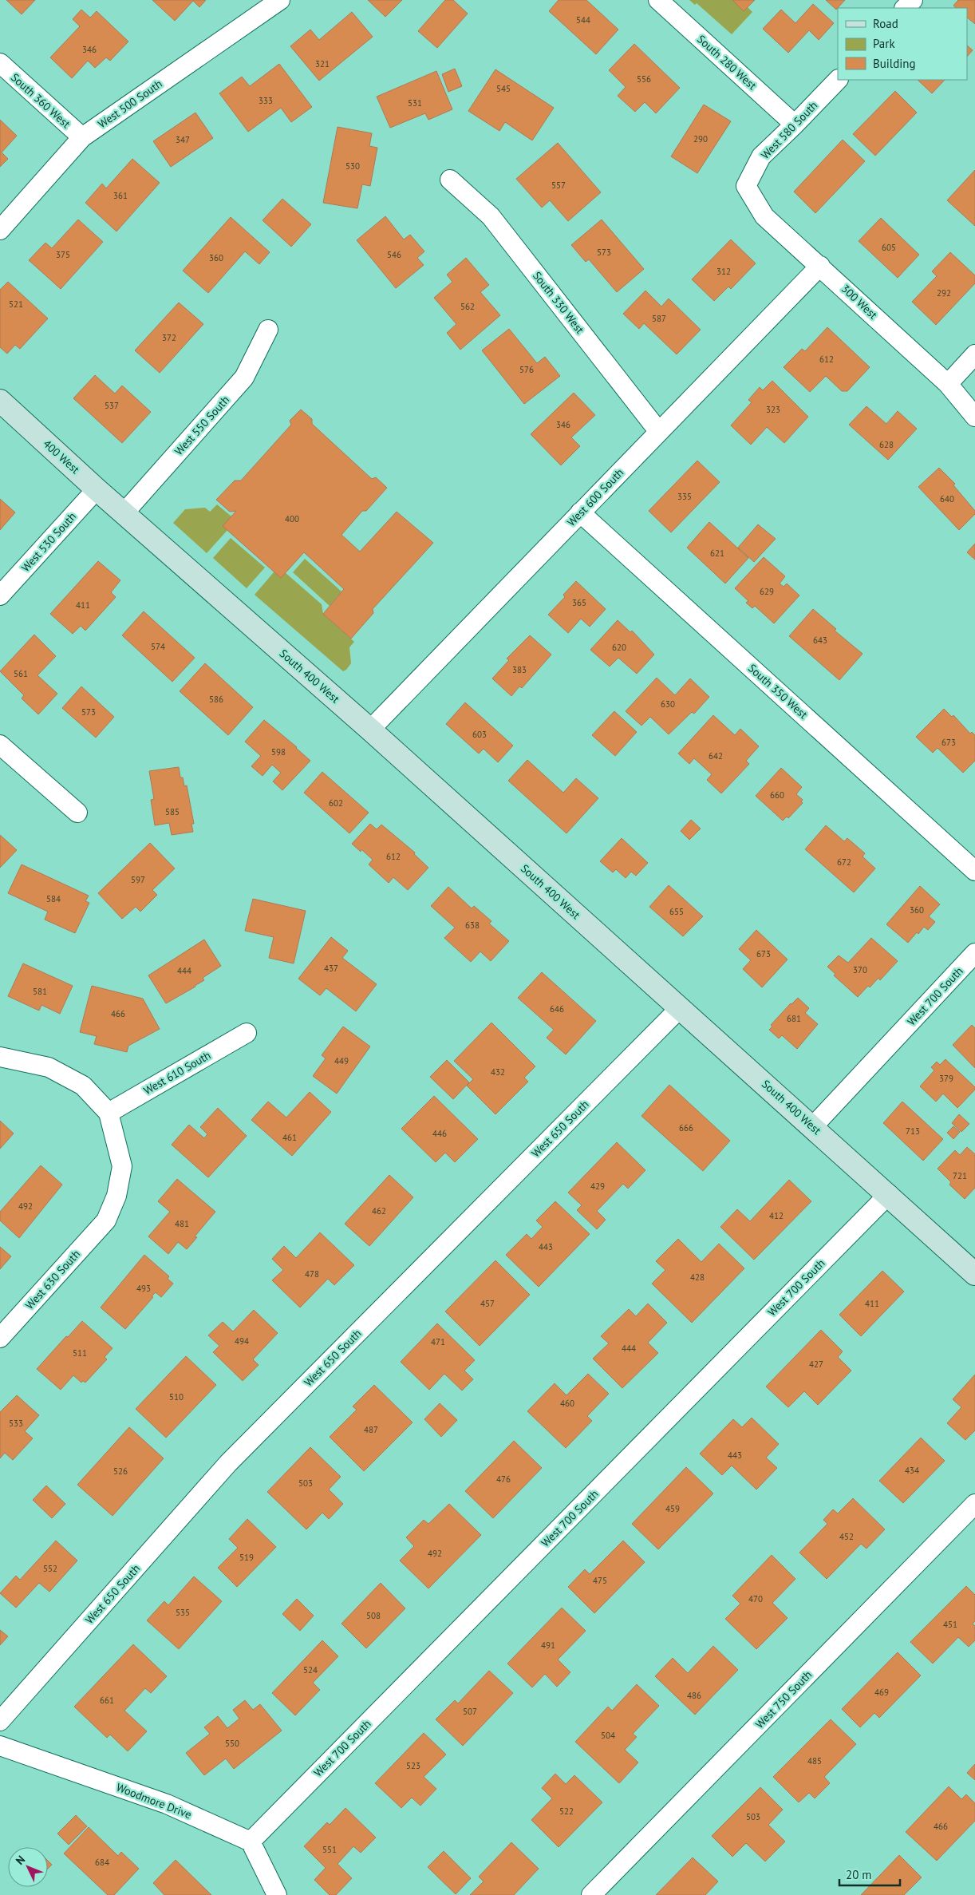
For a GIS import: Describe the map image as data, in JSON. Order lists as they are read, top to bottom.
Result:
{
  "streets": {
    "main road": ["400 West", "South 400 West"],
    "street": [
      "South 280 West",
      "South 360 West",
      "West 500 South",
      "West 580 South",
      "300 West",
      "South 330 West",
      "West 550 South",
      "West 600 South",
      "West 530 South",
      "South 350 West",
      "West 700 South",
      "West 610 South",
      "West 650 South",
      "West 630 South",
      "West 750 South",
      "Woodmore Drive"
    ]
  },
  "crossings": [
    ["South 280 West", "West 580 South"],
    ["South 360 West", "West 500 South"],
    ["West 580 South", "300 West"],
    ["300 West", "West 600 South"],
    ["South 330 West", "West 600 South"],
    ["West 550 South", "400 West"],
    ["West 550 South", "South 400 West"],
    ["400 West", "West 530 South"],
    ["400 West", "South 400 West"],
    ["West 600 South", "South 400 West"],
    ["West 600 South", "South 350 West"],
    ["South 400 West", "West 700 South"],
    ["South 400 West", "West 650 South"],
    ["West 700 South", "Woodmore Drive"],
    ["West 610 South", "West 630 South"]
  ],
  "house_numbers": [
    "544",
    "346",
    "321",
    "556",
    "545",
    "333",
    "531",
    "290",
    "347",
    "530",
    "557",
    "361",
    "605",
    "573",
    "375",
    "546",
    "360",
    "312",
    "292",
    "521",
    "562",
    "587",
    "372",
    "612",
    "576",
    "537",
    "323",
    "346",
    "628",
    "335",
    "640",
    "400",
    "621",
    "629",
    "365",
    "411",
    "643",
    "574",
    "620",
    "383",
    "561",
    "586",
    "630",
    "573",
    "603",
    "673",
    "598",
    "642",
    "660",
    "602",
    "585",
    "612",
    "672",
    "597",
    "584",
    "360",
    "655",
    "638",
    "673",
    "437",
    "370",
    "444",
    "581",
    "646",
    "466",
    "681",
    "449",
    "432",
    "379",
    "666",
    "713",
    "446",
    "461",
    "721",
    "429",
    "492",
    "462",
    "412",
    "481",
    "443",
    "478",
    "428",
    "493",
    "457",
    "411",
    "494",
    "471",
    "444",
    "511",
    "427",
    "510",
    "460",
    "533",
    "487",
    "443",
    "434",
    "526",
    "476",
    "503",
    "459",
    "452",
    "492",
    "519",
    "552",
    "475",
    "470",
    "535",
    "508",
    "451",
    "491",
    "524",
    "469",
    "486",
    "661",
    "507",
    "504",
    "550",
    "485",
    "523",
    "522",
    "503",
    "466",
    "551",
    "684"
  ],
  "legend": ["Road", "Park", "Building"],
  "scale_bar": "20 m",
  "north": "top left"
}
